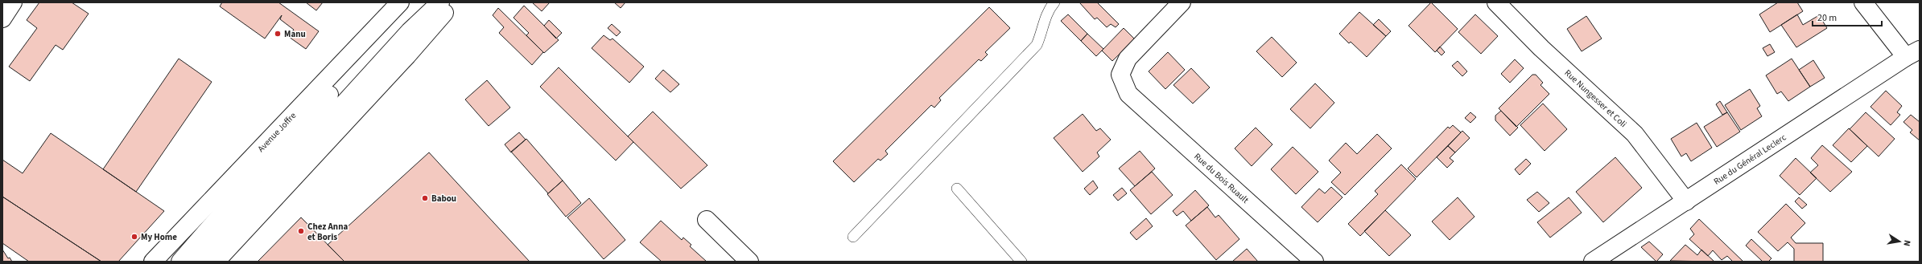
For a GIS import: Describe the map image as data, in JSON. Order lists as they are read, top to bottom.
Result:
{
  "streets": {
    "main road": [
      "Rue Nungesser et Coli",
      "Avenue Joffre",
      "Rue du Général Leclerc",
      "Rue du Bois Ruault"
    ]
  },
  "crossings": [
    ["Rue Nungesser et Coli", "Rue du Général Leclerc"]
  ],
  "places": [
    "Manu",
    "Babou",
    "Chez Anna et Boris",
    "My Home"
  ],
  "scale_bar": "20 m",
  "north": "right"
}
